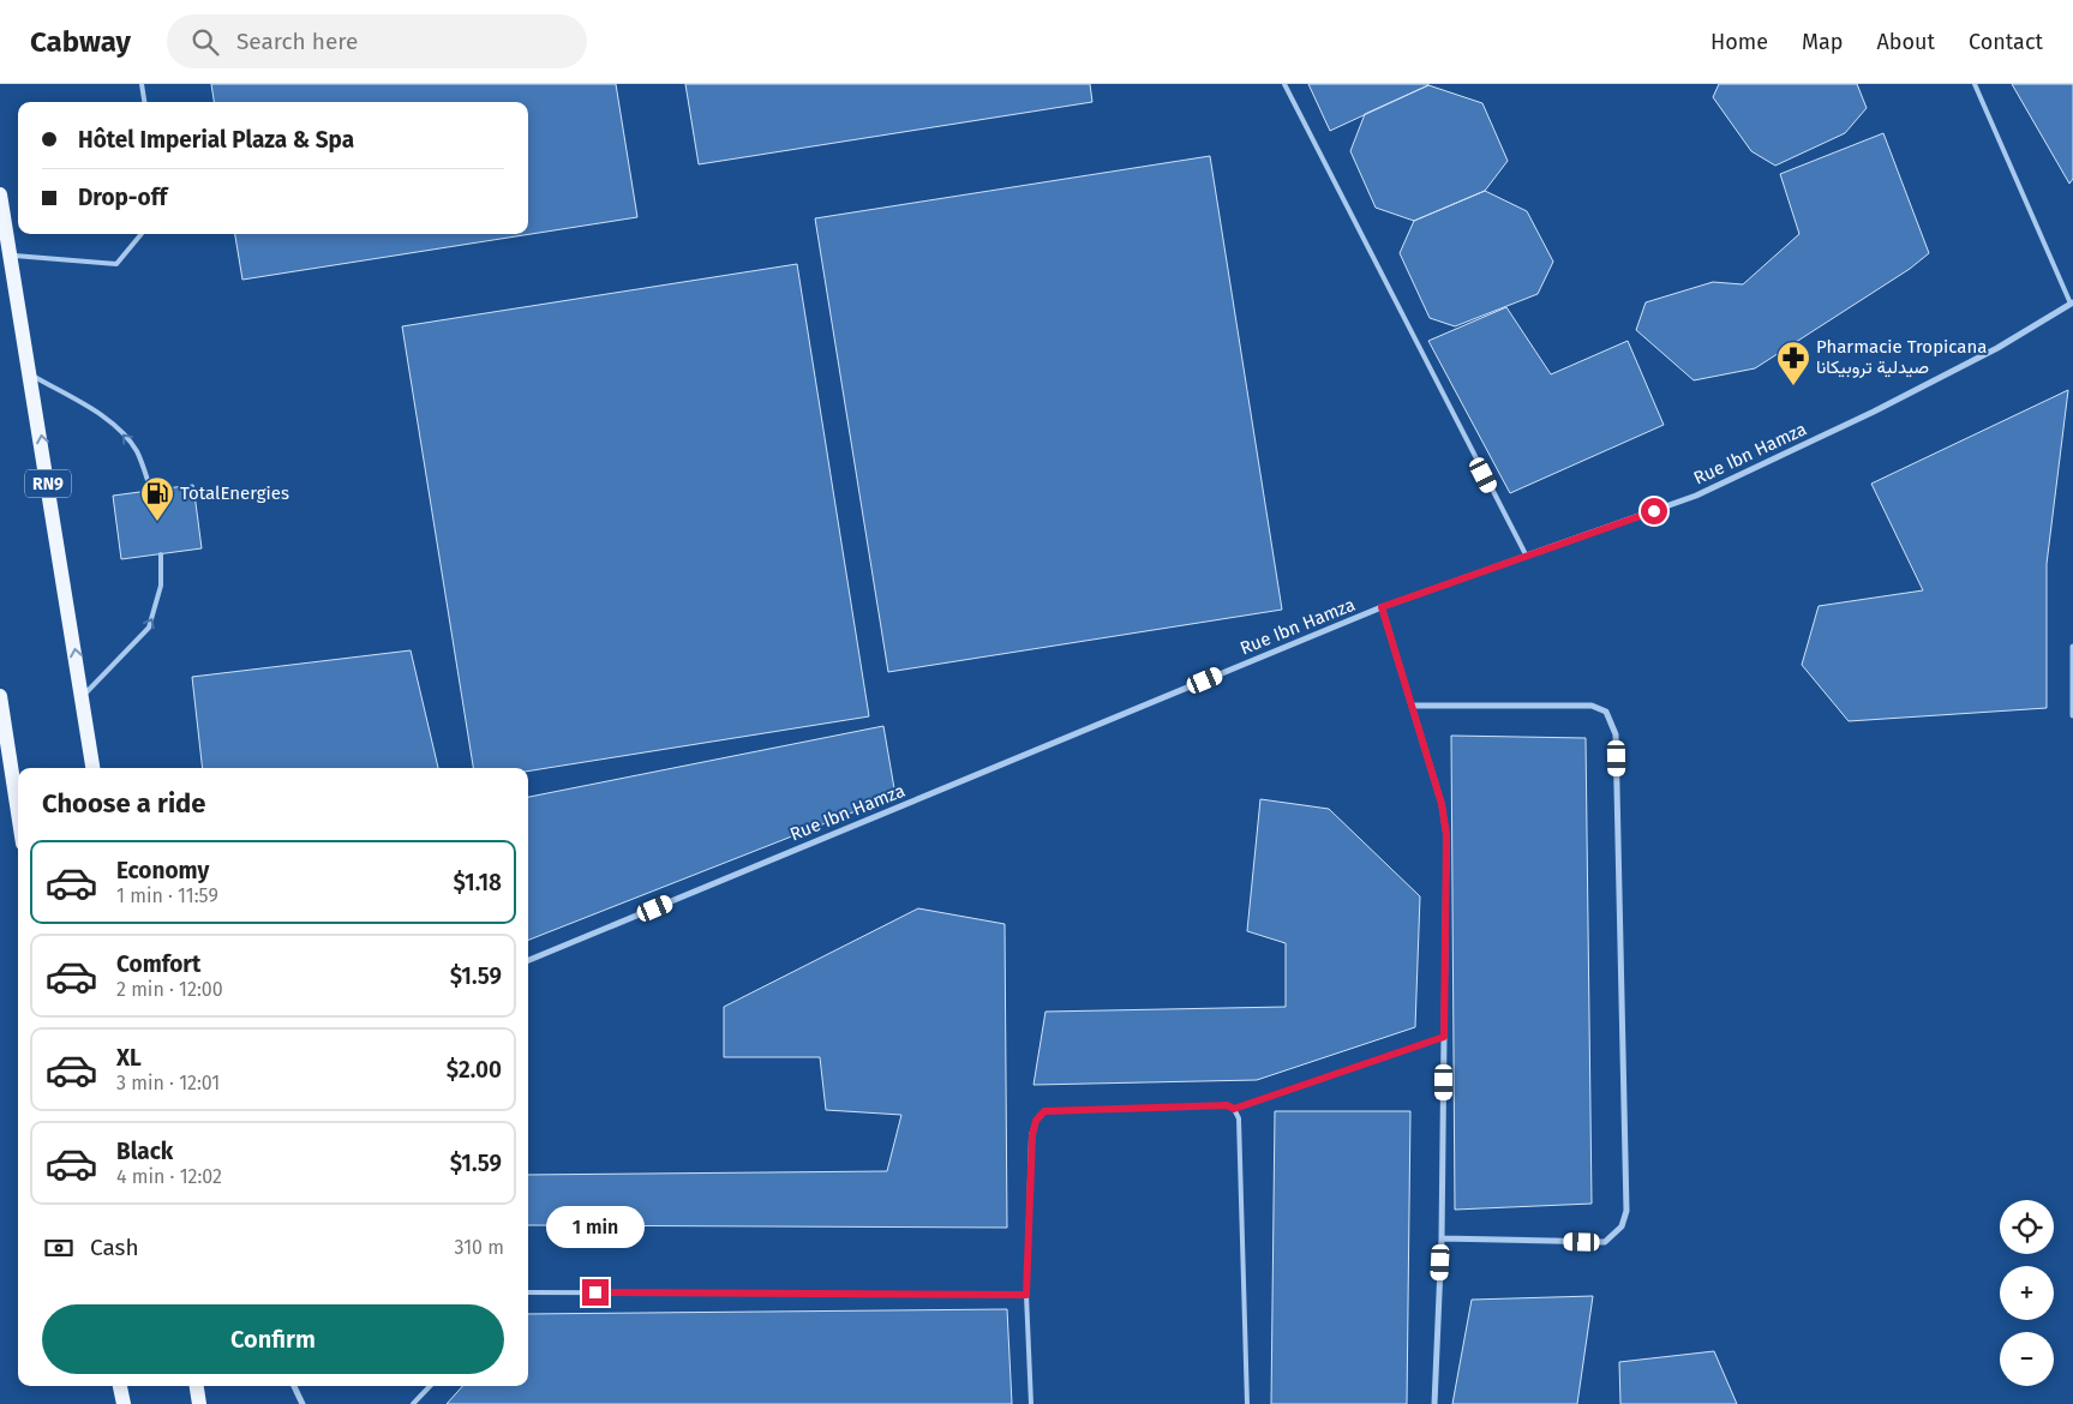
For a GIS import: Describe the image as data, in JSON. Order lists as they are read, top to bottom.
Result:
{
  "streets": {
    "main road": ["RN9"],
    "street": ["Rue Ibn Hamza"]
  },
  "places": {
    "pharmacy": ["Pharmacie Tropicana صيدلية تروبيكانا"],
    "fuel station": ["TotalEnergies"]
  },
  "page": {
    "header": "Cabway",
    "search": "Search here",
    "nav": [
      "Home",
      "Map",
      "About",
      "Contact"
    ],
    "banner": ["Hôtel Imperial Plaza & Spa", "Drop-off"],
    "heading": "Choose a ride",
    "list": [
      {
        "name": "Economy",
        "note": "1 min · 11:59",
        "value": "$1.18"
      },
      {
        "name": "Comfort",
        "note": "2 min · 12:00",
        "value": "$1.59"
      },
      {
        "name": "XL",
        "note": "3 min · 12:01",
        "value": "$2.00"
      },
      {
        "name": "Black",
        "note": "4 min · 12:02",
        "value": "$1.59"
      }
    ],
    "map_buttons": ["+", "−"],
    "bubble": "1 min",
    "pay": ["Cash", "310 m"],
    "buttons": "Confirm"
  }
}
